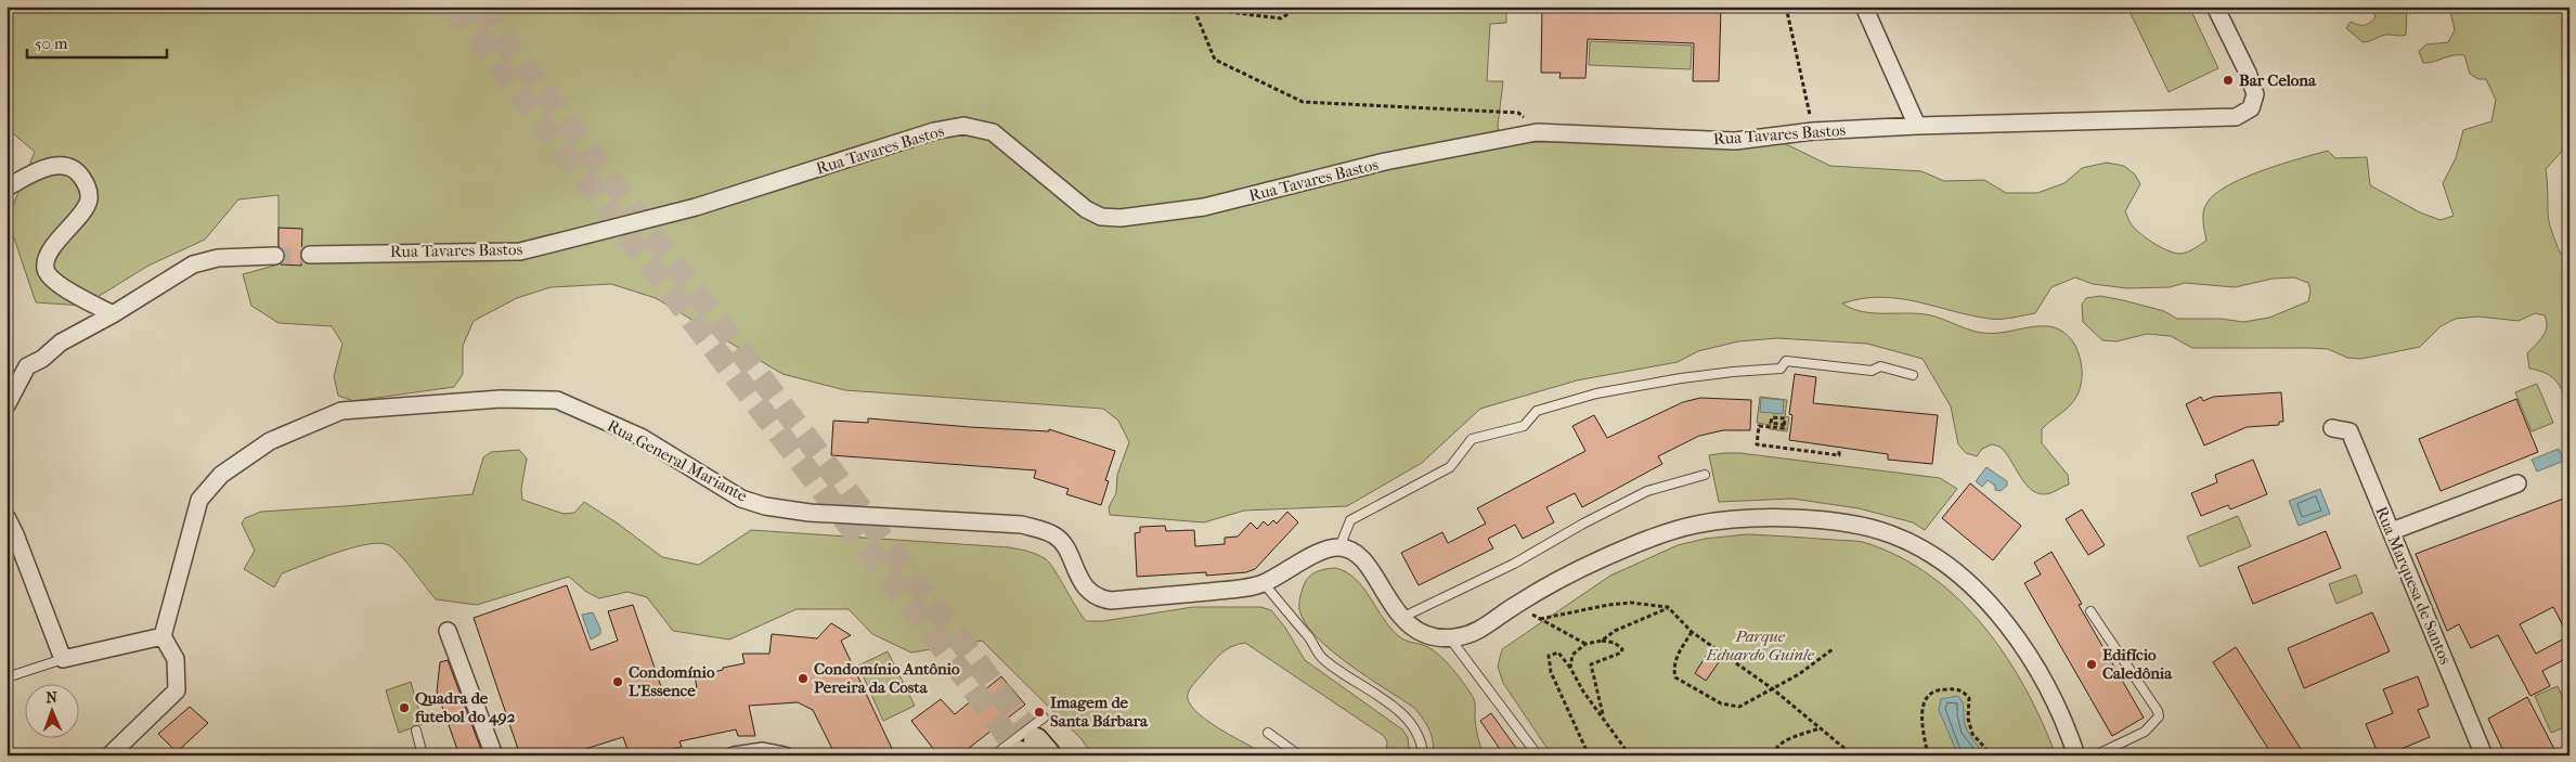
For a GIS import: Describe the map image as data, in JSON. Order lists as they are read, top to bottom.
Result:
{
  "streets": {
    "street": ["Rua Tavares Bastos", "Rua General Mariante", "Rua Marquesa de Santos"]
  },
  "parks": ["Parque Eduardo Guinle"],
  "places": [
    "Bar Celona",
    "Edifício Caledônia",
    "Condomínio Antônio Pereira da Costa",
    "Condomínio L'Essence",
    "Quadra de futebol do 492",
    "Imagem de Santa Bárbara"
  ],
  "scale_bar": "50 m",
  "north": "top"
}
